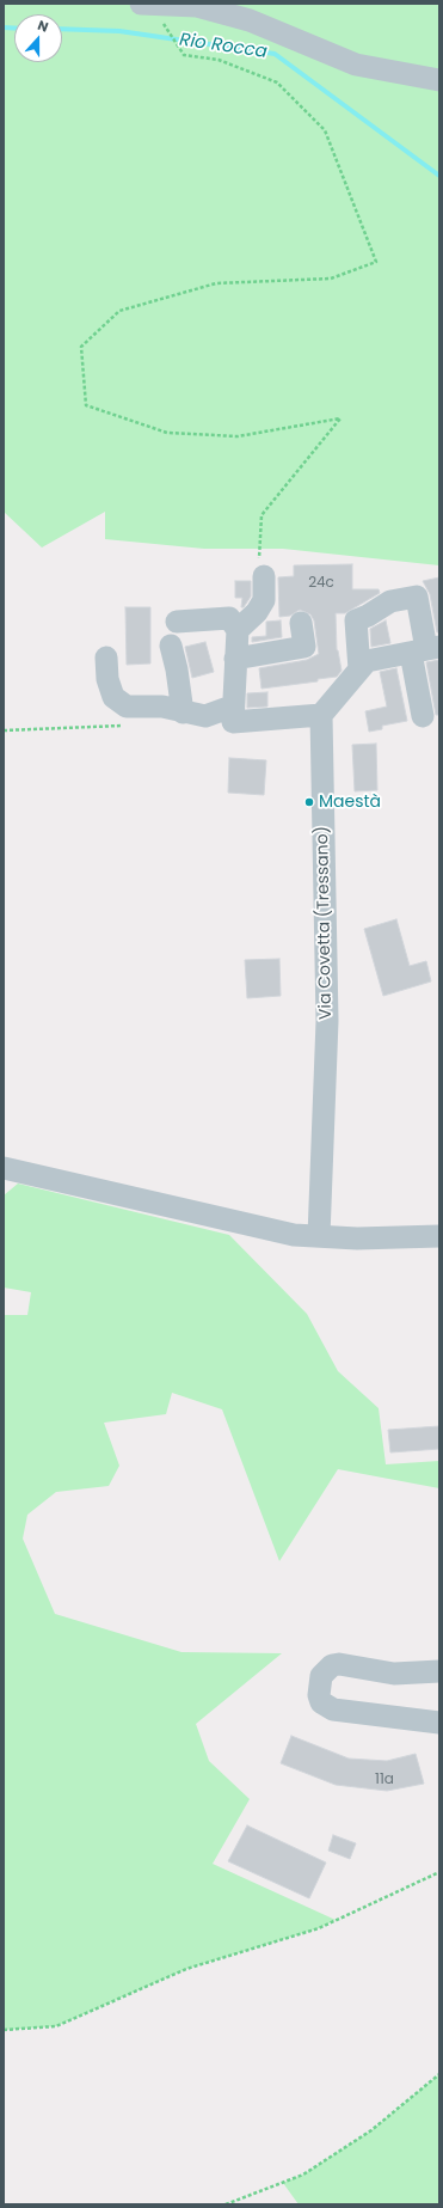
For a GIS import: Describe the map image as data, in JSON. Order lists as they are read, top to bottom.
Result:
{
  "streets": {
    "street": ["Via Covetta (Tressano)"]
  },
  "water": ["Rio Rocca"],
  "places": ["Maestà"],
  "house_numbers": ["24c", "11a"],
  "north": "top"
}
